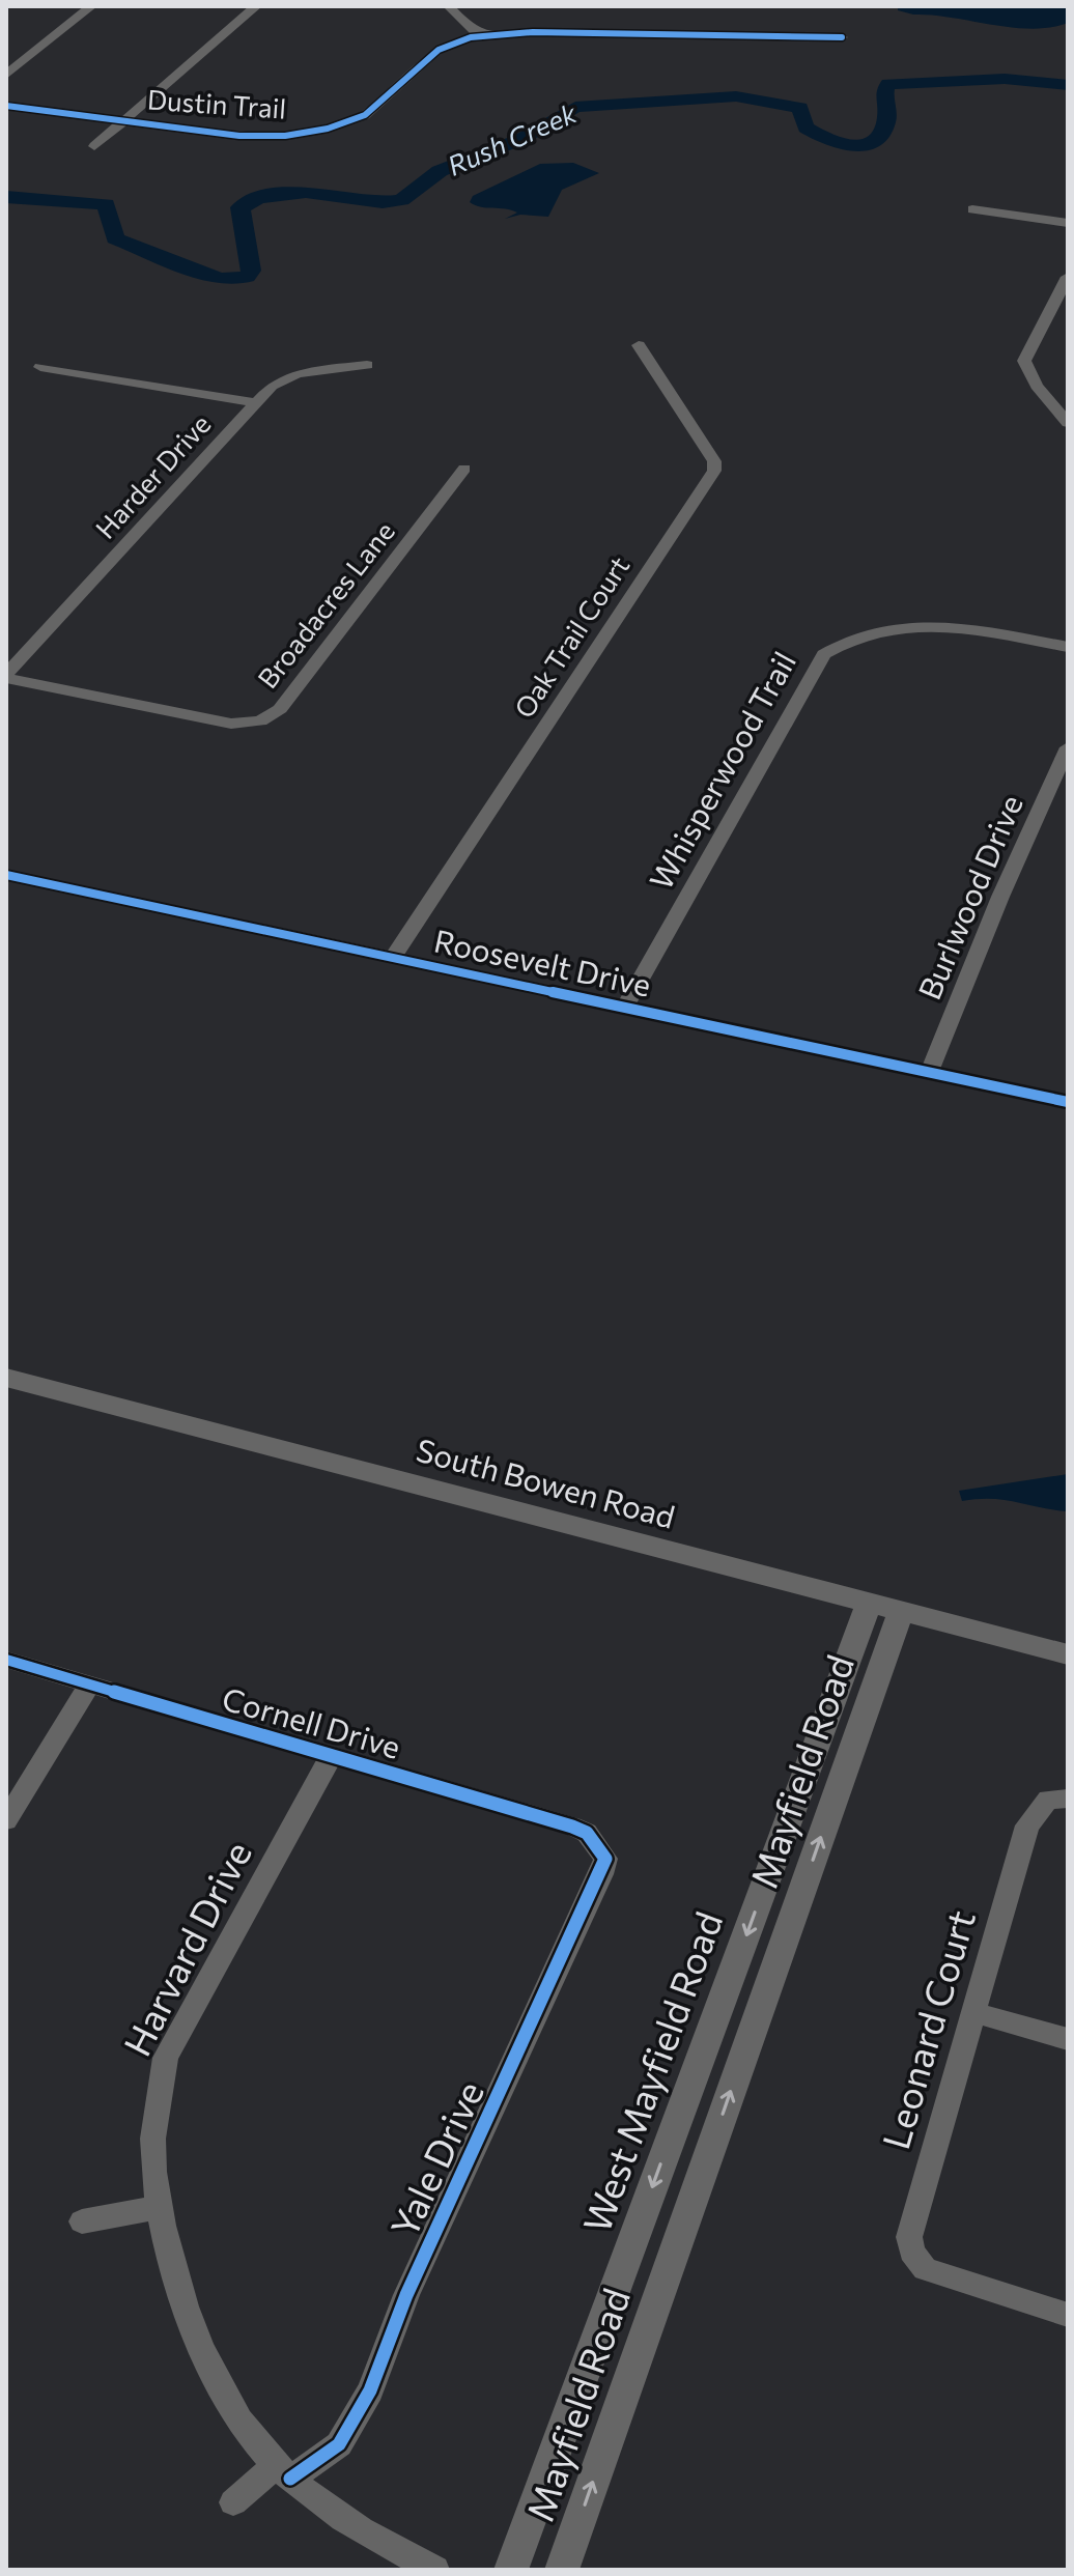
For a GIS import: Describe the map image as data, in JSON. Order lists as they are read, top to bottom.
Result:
{
  "streets": {
    "main road": ["South Bowen Road", "Mayfield Road", "West Mayfield Road"],
    "street": [
      "Dustin Trail",
      "Harder Drive",
      "Broadacres Lane",
      "Oak Trail Court",
      "Whisperwood Trail",
      "Burlwood Drive",
      "Roosevelt Drive",
      "Cornell Drive",
      "Harvard Drive",
      "Leonard Court",
      "Yale Drive"
    ]
  },
  "crossings": [
    ["Harder Drive", "Broadacres Lane"],
    ["Oak Trail Court", "Roosevelt Drive"],
    ["Whisperwood Trail", "Roosevelt Drive"],
    ["Burlwood Drive", "Roosevelt Drive"],
    ["South Bowen Road", "Mayfield Road"],
    ["South Bowen Road", "West Mayfield Road"],
    ["Cornell Drive", "Harvard Drive"],
    ["Cornell Drive", "Yale Drive"],
    ["Harvard Drive", "Yale Drive"]
  ],
  "one_way": ["Mayfield Road", "West Mayfield Road"],
  "water": ["Rush Creek"]
}
